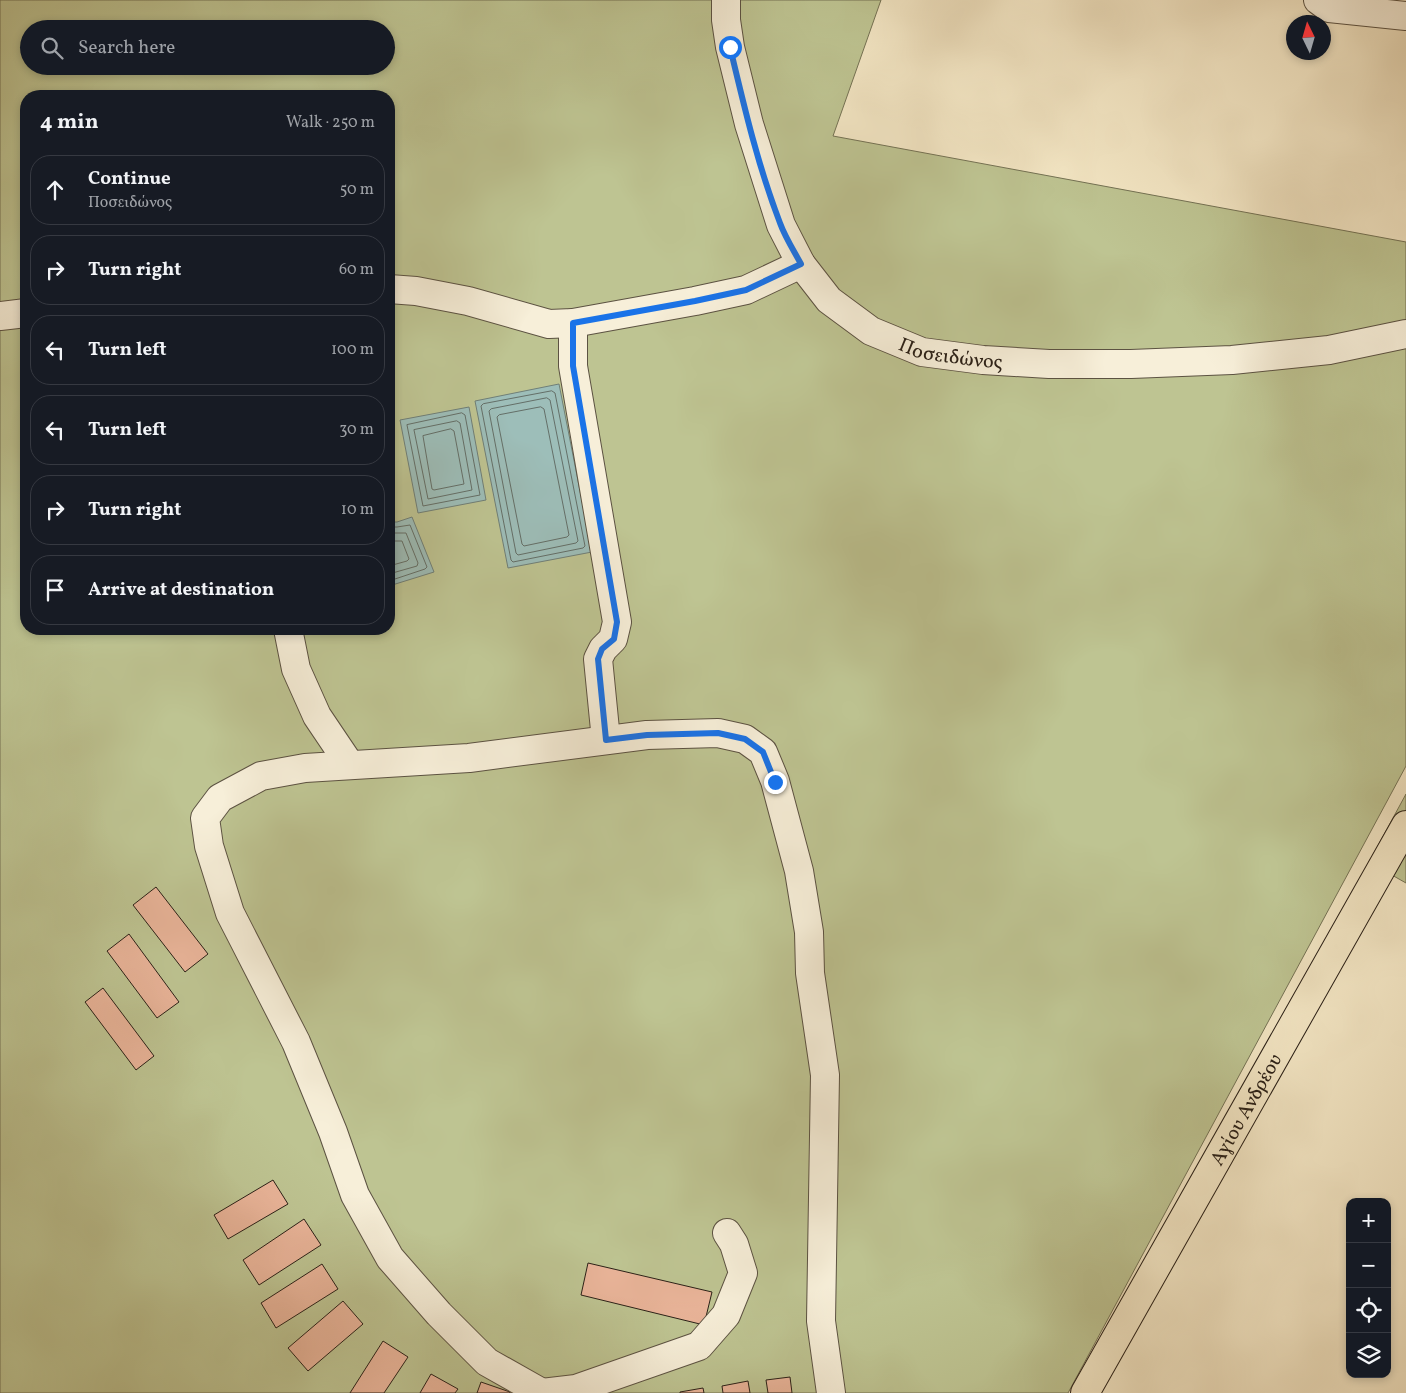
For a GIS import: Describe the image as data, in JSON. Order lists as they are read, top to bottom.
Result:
{
  "streets": {
    "main road": ["Αγίου Ανδρέου"],
    "street": ["Ποσειδώνος"]
  },
  "north": "top",
  "page": {
    "search": "Search here",
    "heading": ["4 min", "Walk · 250 m"],
    "list": [
      ["Continue", "Ποσειδώνος", "50 m"],
      ["Turn right", "60 m"],
      ["Turn left", "100 m"],
      ["Turn left", "30 m"],
      ["Turn right", "10 m"],
      "Arrive at destination"
    ],
    "map_buttons": ["+", "−"]
  }
}
